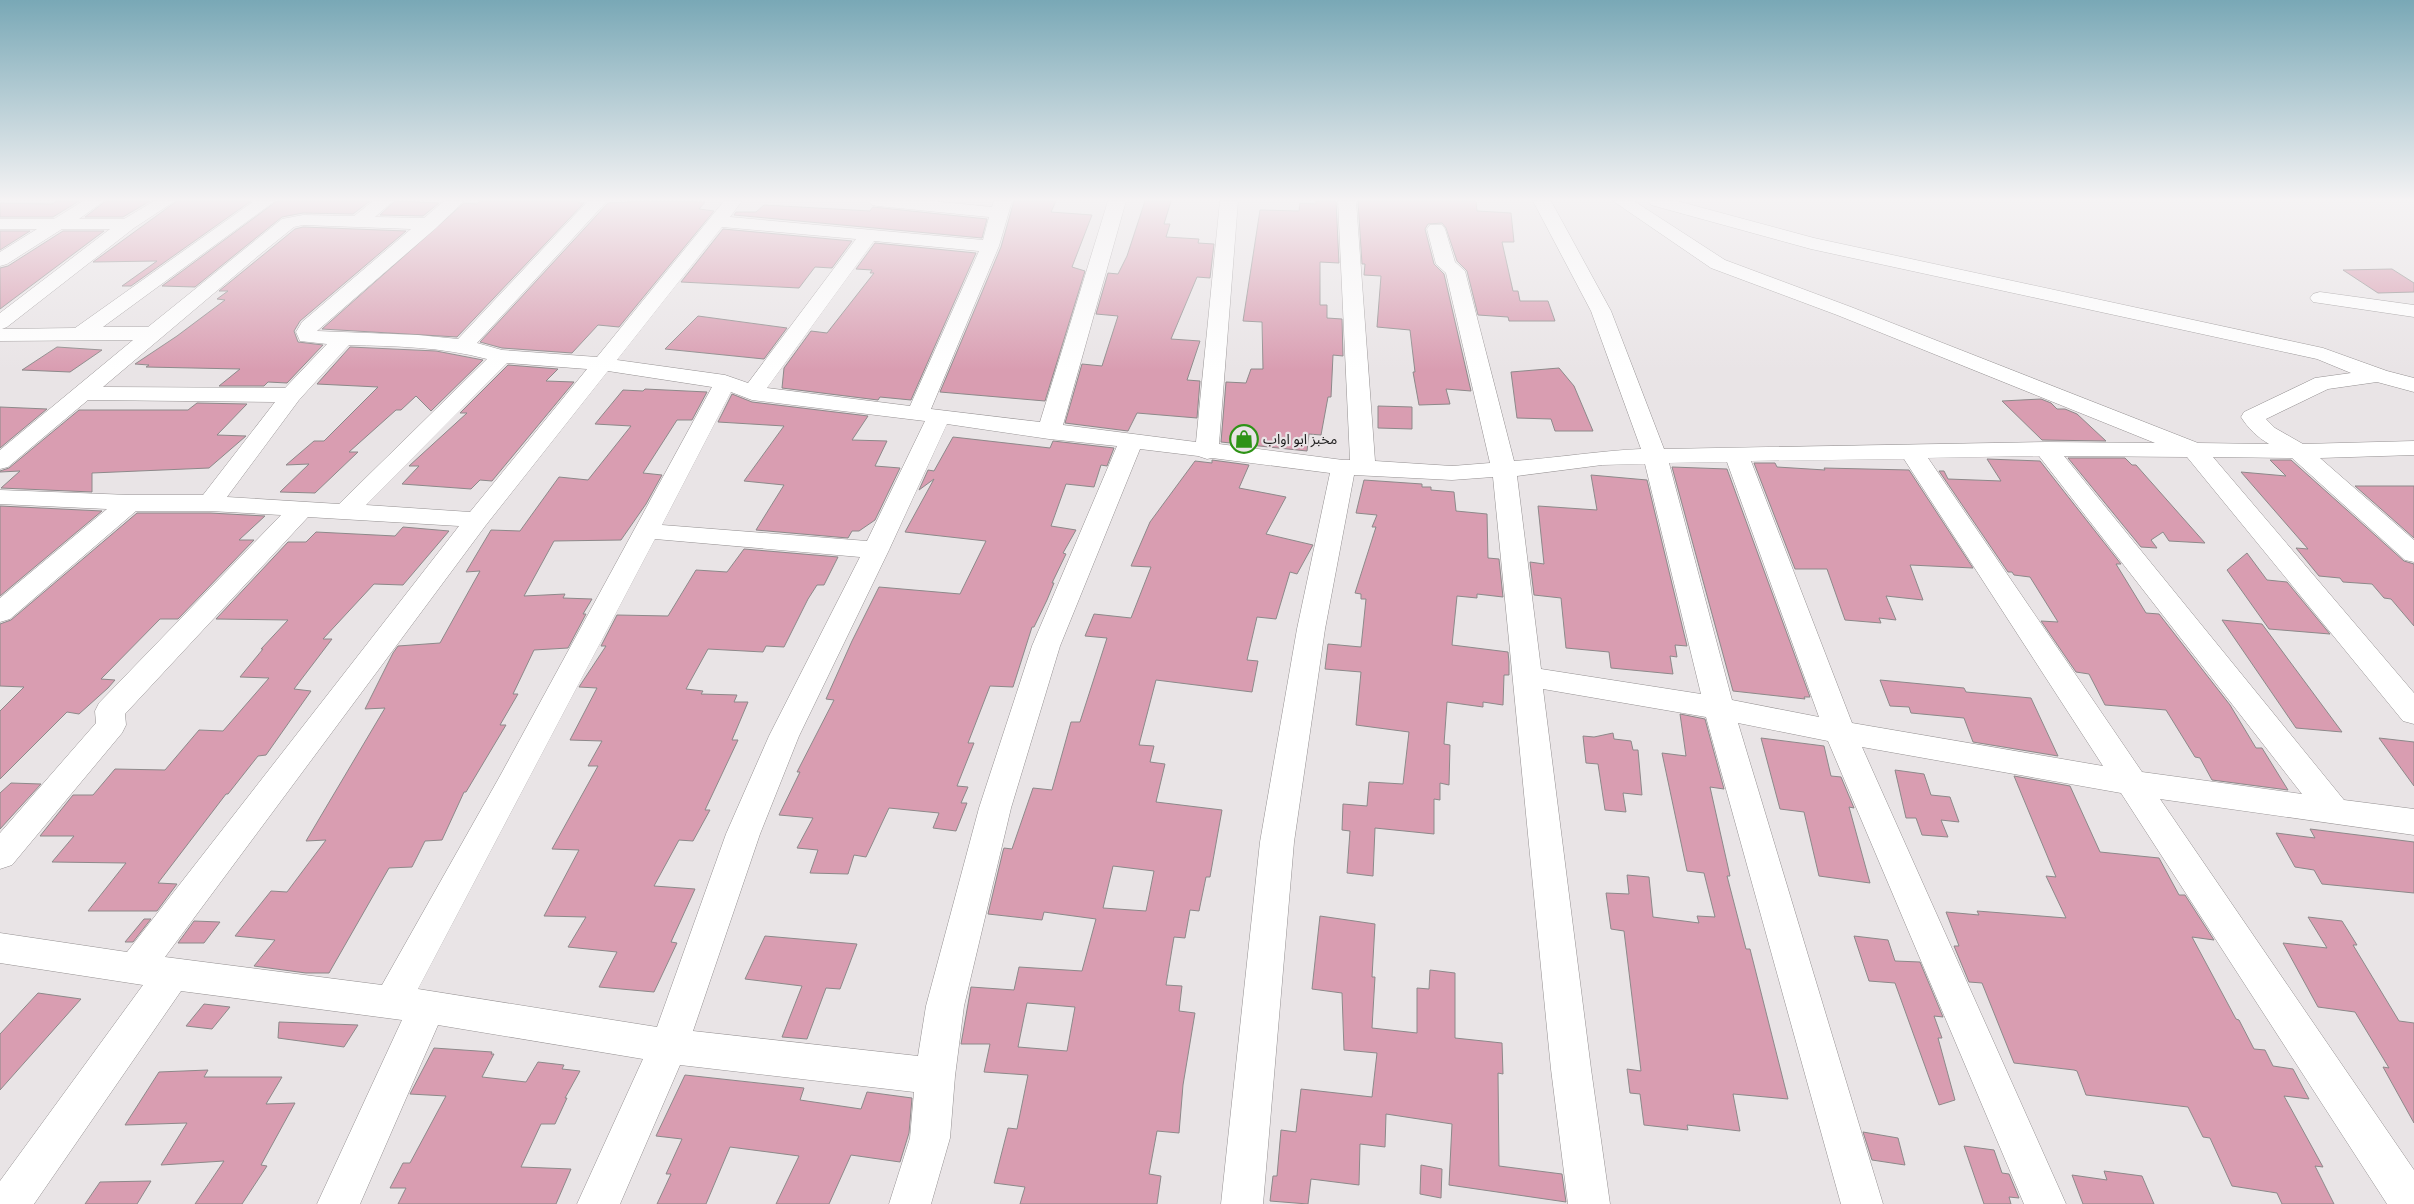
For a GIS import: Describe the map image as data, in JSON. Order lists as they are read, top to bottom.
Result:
{
  "places": {
    "shop": ["مخبز ابو اواب"]
  }
}
